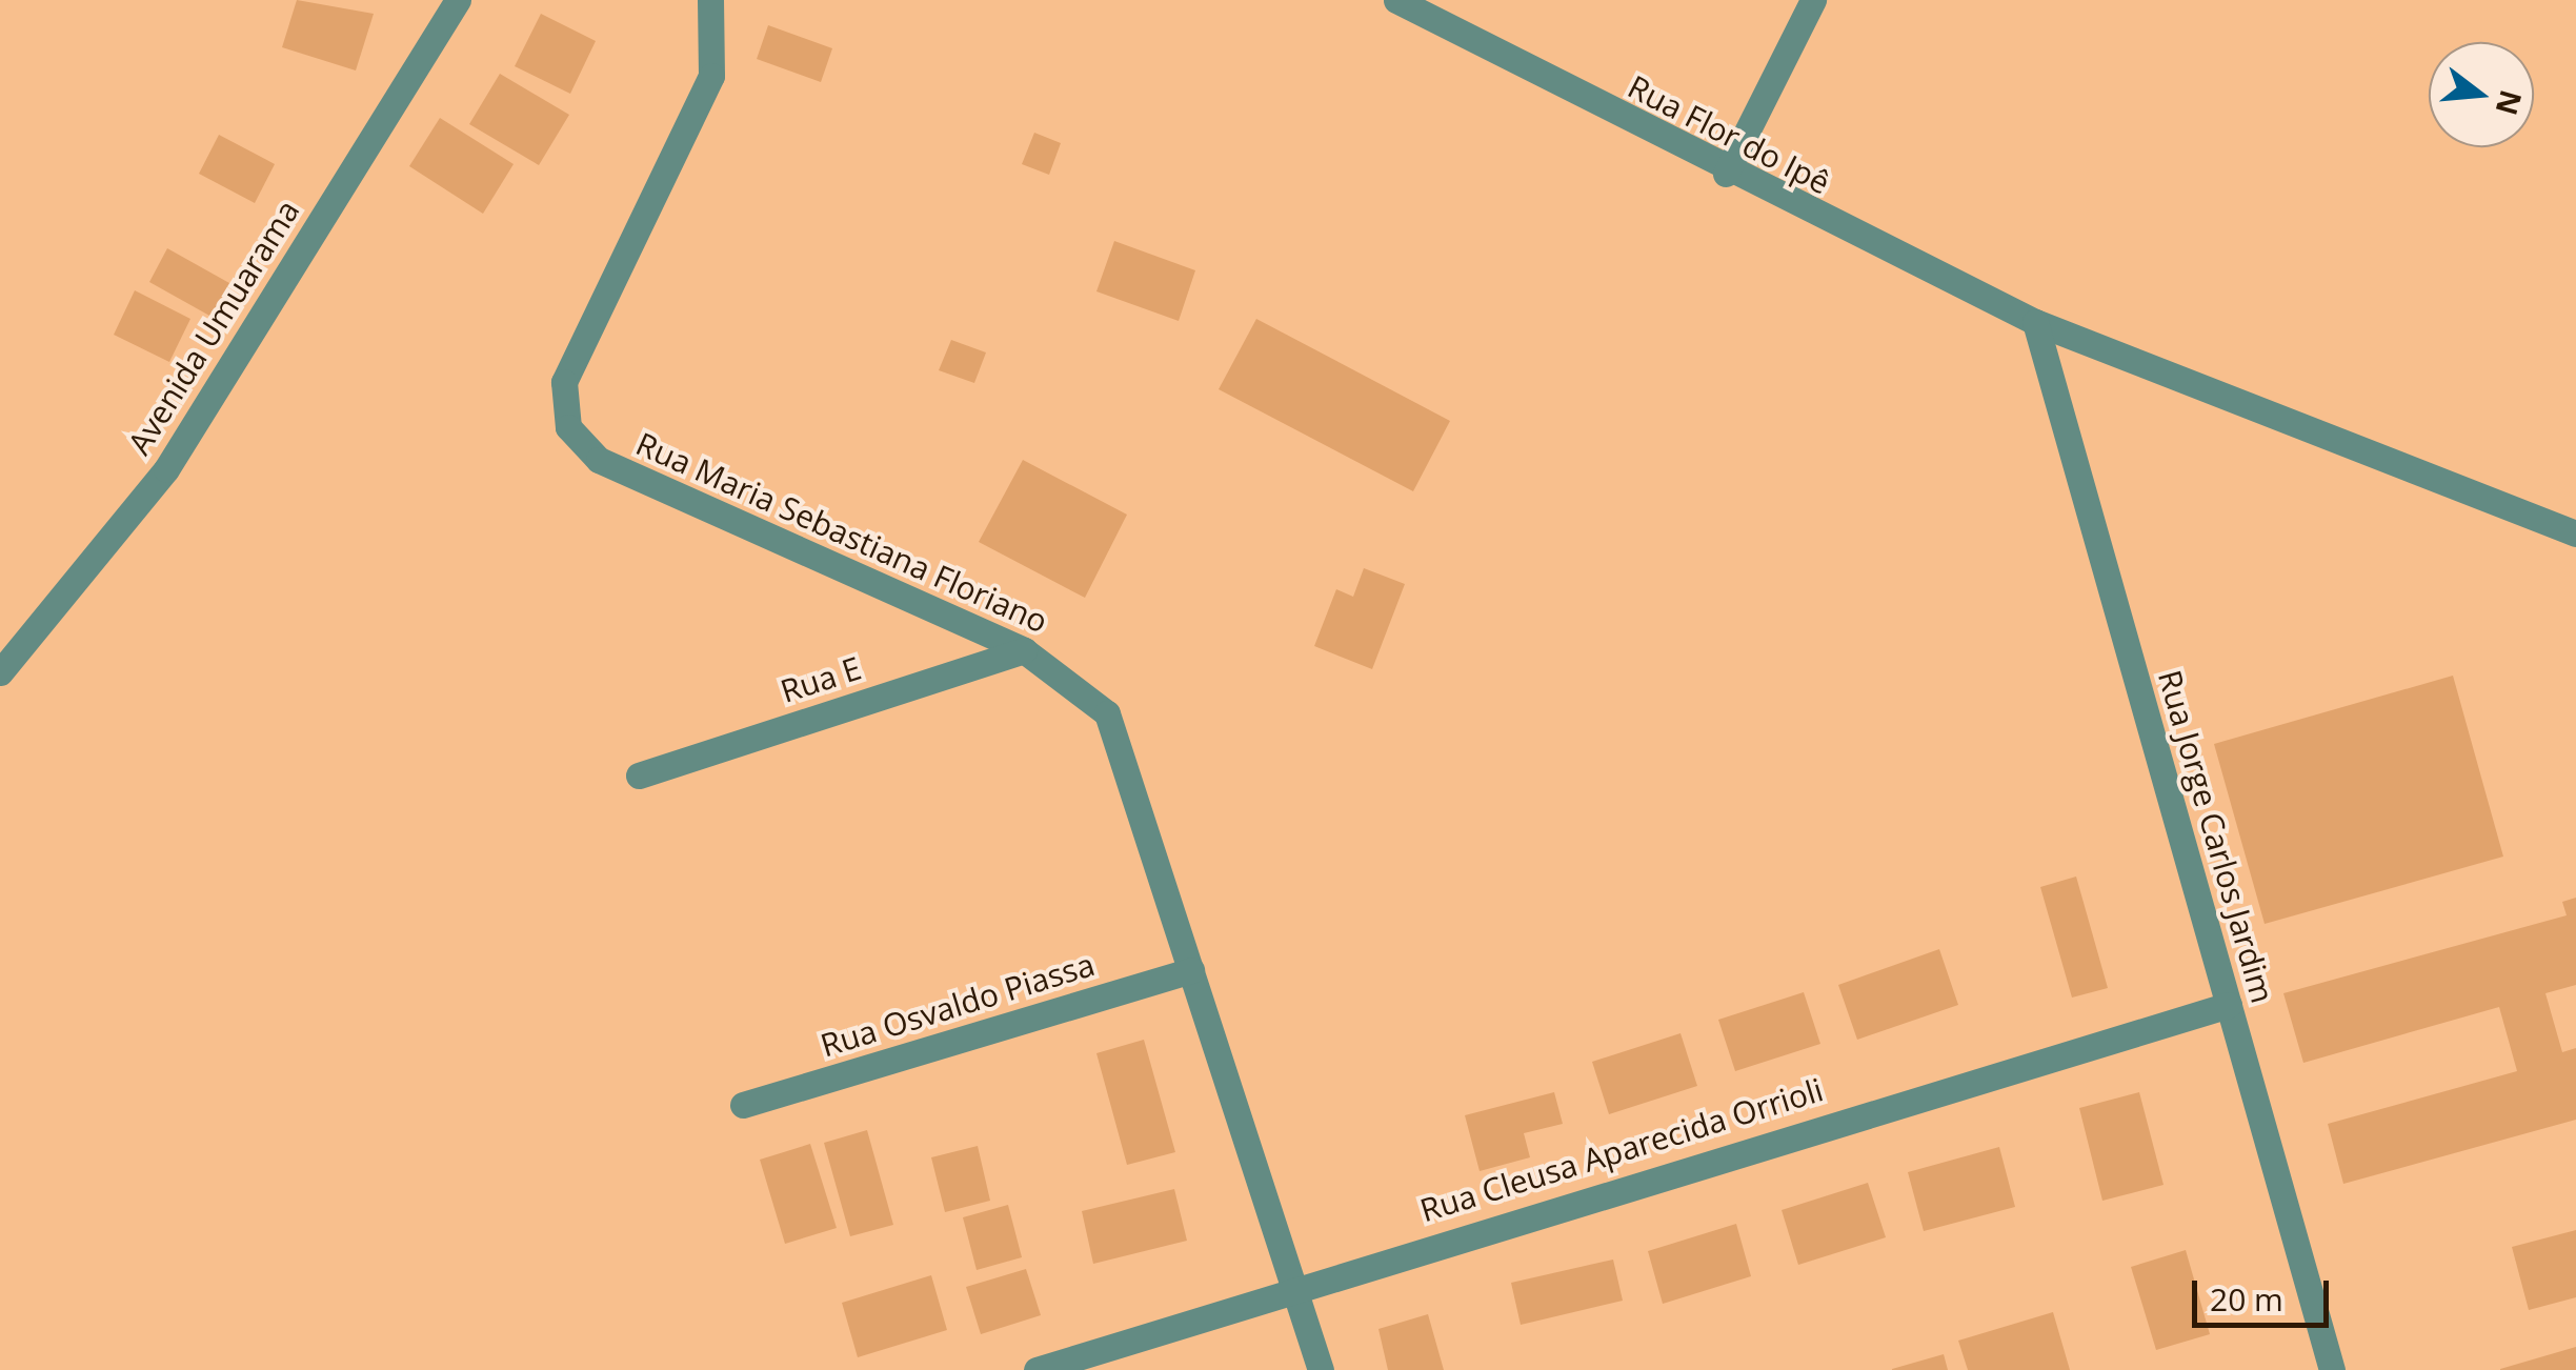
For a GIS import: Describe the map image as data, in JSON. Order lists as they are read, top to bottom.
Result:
{
  "streets": {
    "street": [
      "Rua Flor do Ipê",
      "Avenida Umuarama",
      "Rua Maria Sebastiana Floriano",
      "Rua E",
      "Rua Jorge Carlos Jardim",
      "Rua Osvaldo Piassa",
      "Rua Cleusa Aparecida Orrioli"
    ]
  },
  "crossings": [
    ["Rua Flor do Ipê", "Rua Jorge Carlos Jardim"],
    ["Rua Maria Sebastiana Floriano", "Rua E"],
    ["Rua Maria Sebastiana Floriano", "Rua Osvaldo Piassa"],
    ["Rua Maria Sebastiana Floriano", "Rua Cleusa Aparecida Orrioli"],
    ["Rua Jorge Carlos Jardim", "Rua Cleusa Aparecida Orrioli"]
  ],
  "scale_bar": "20 m",
  "north": "right"
}
